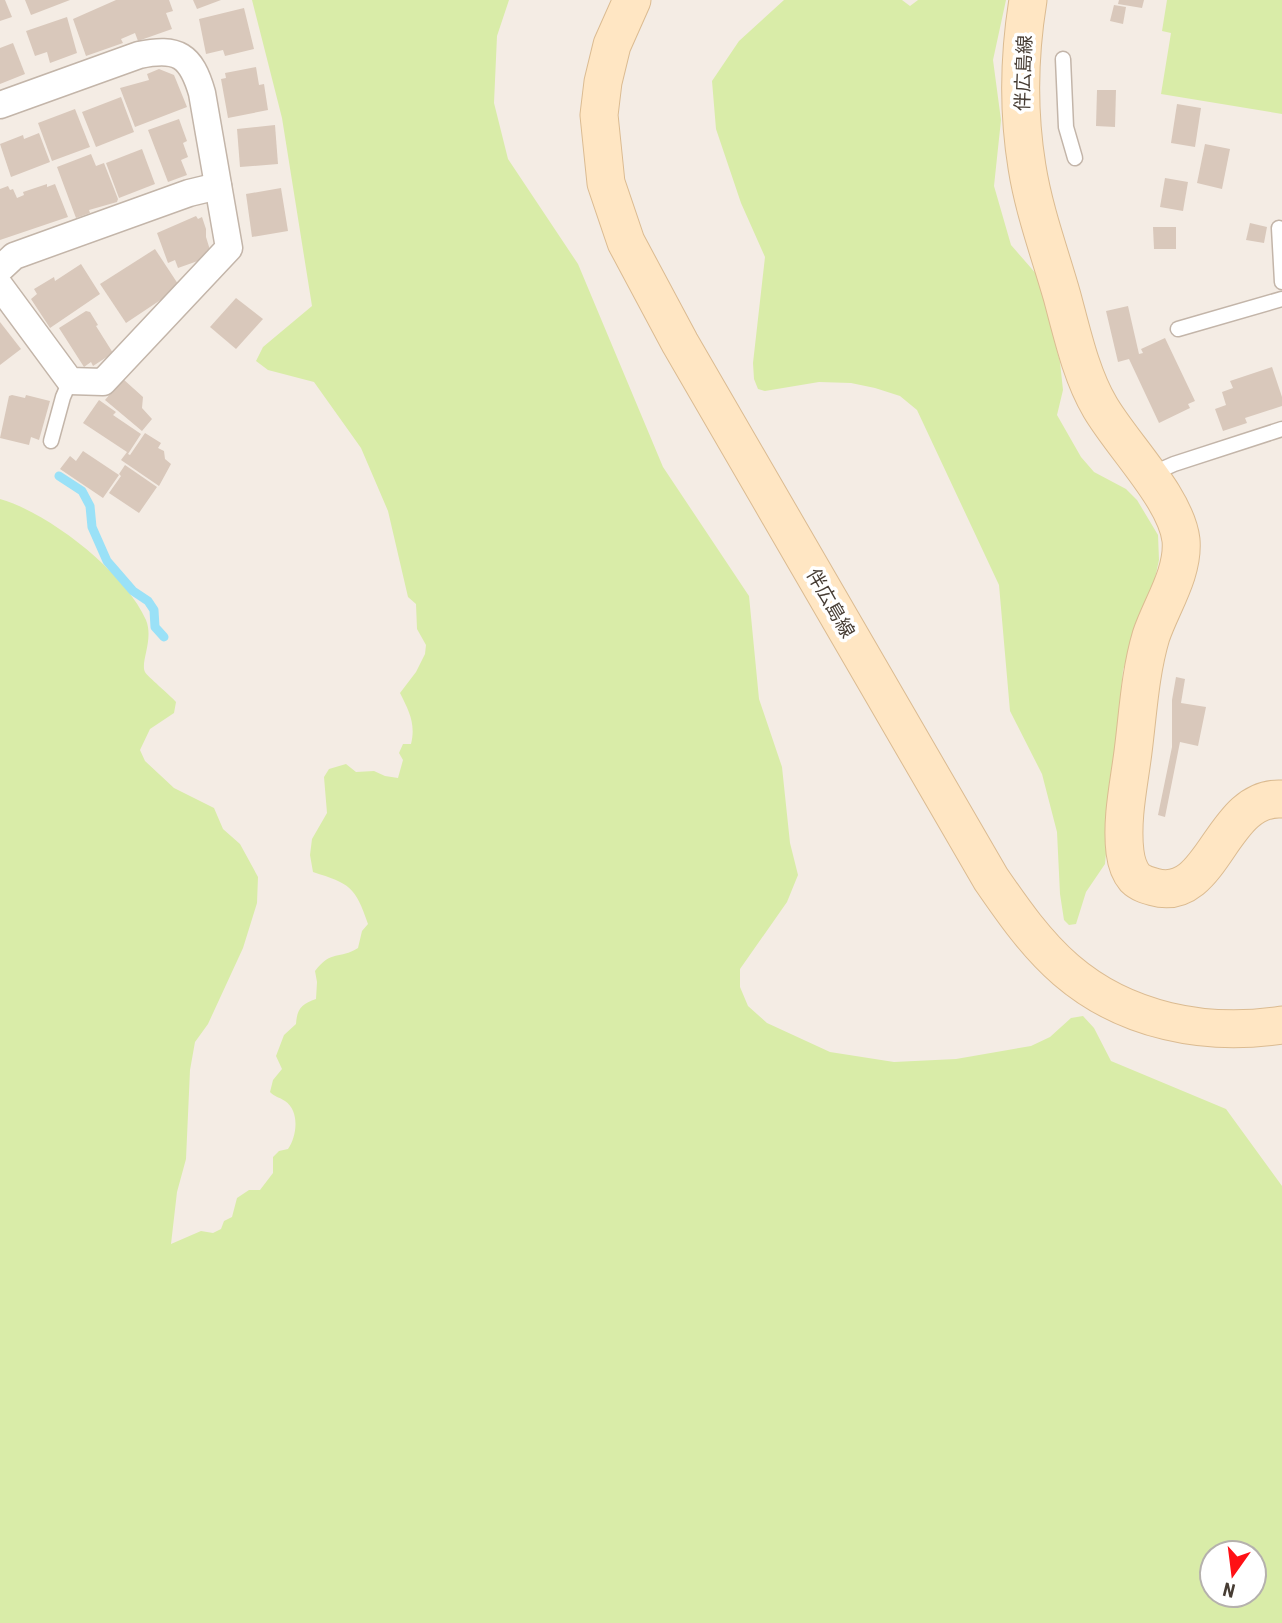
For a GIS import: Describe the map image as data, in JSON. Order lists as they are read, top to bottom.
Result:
{
  "streets": {
    "main road": ["伴広島線"]
  },
  "north": "bottom"
}
